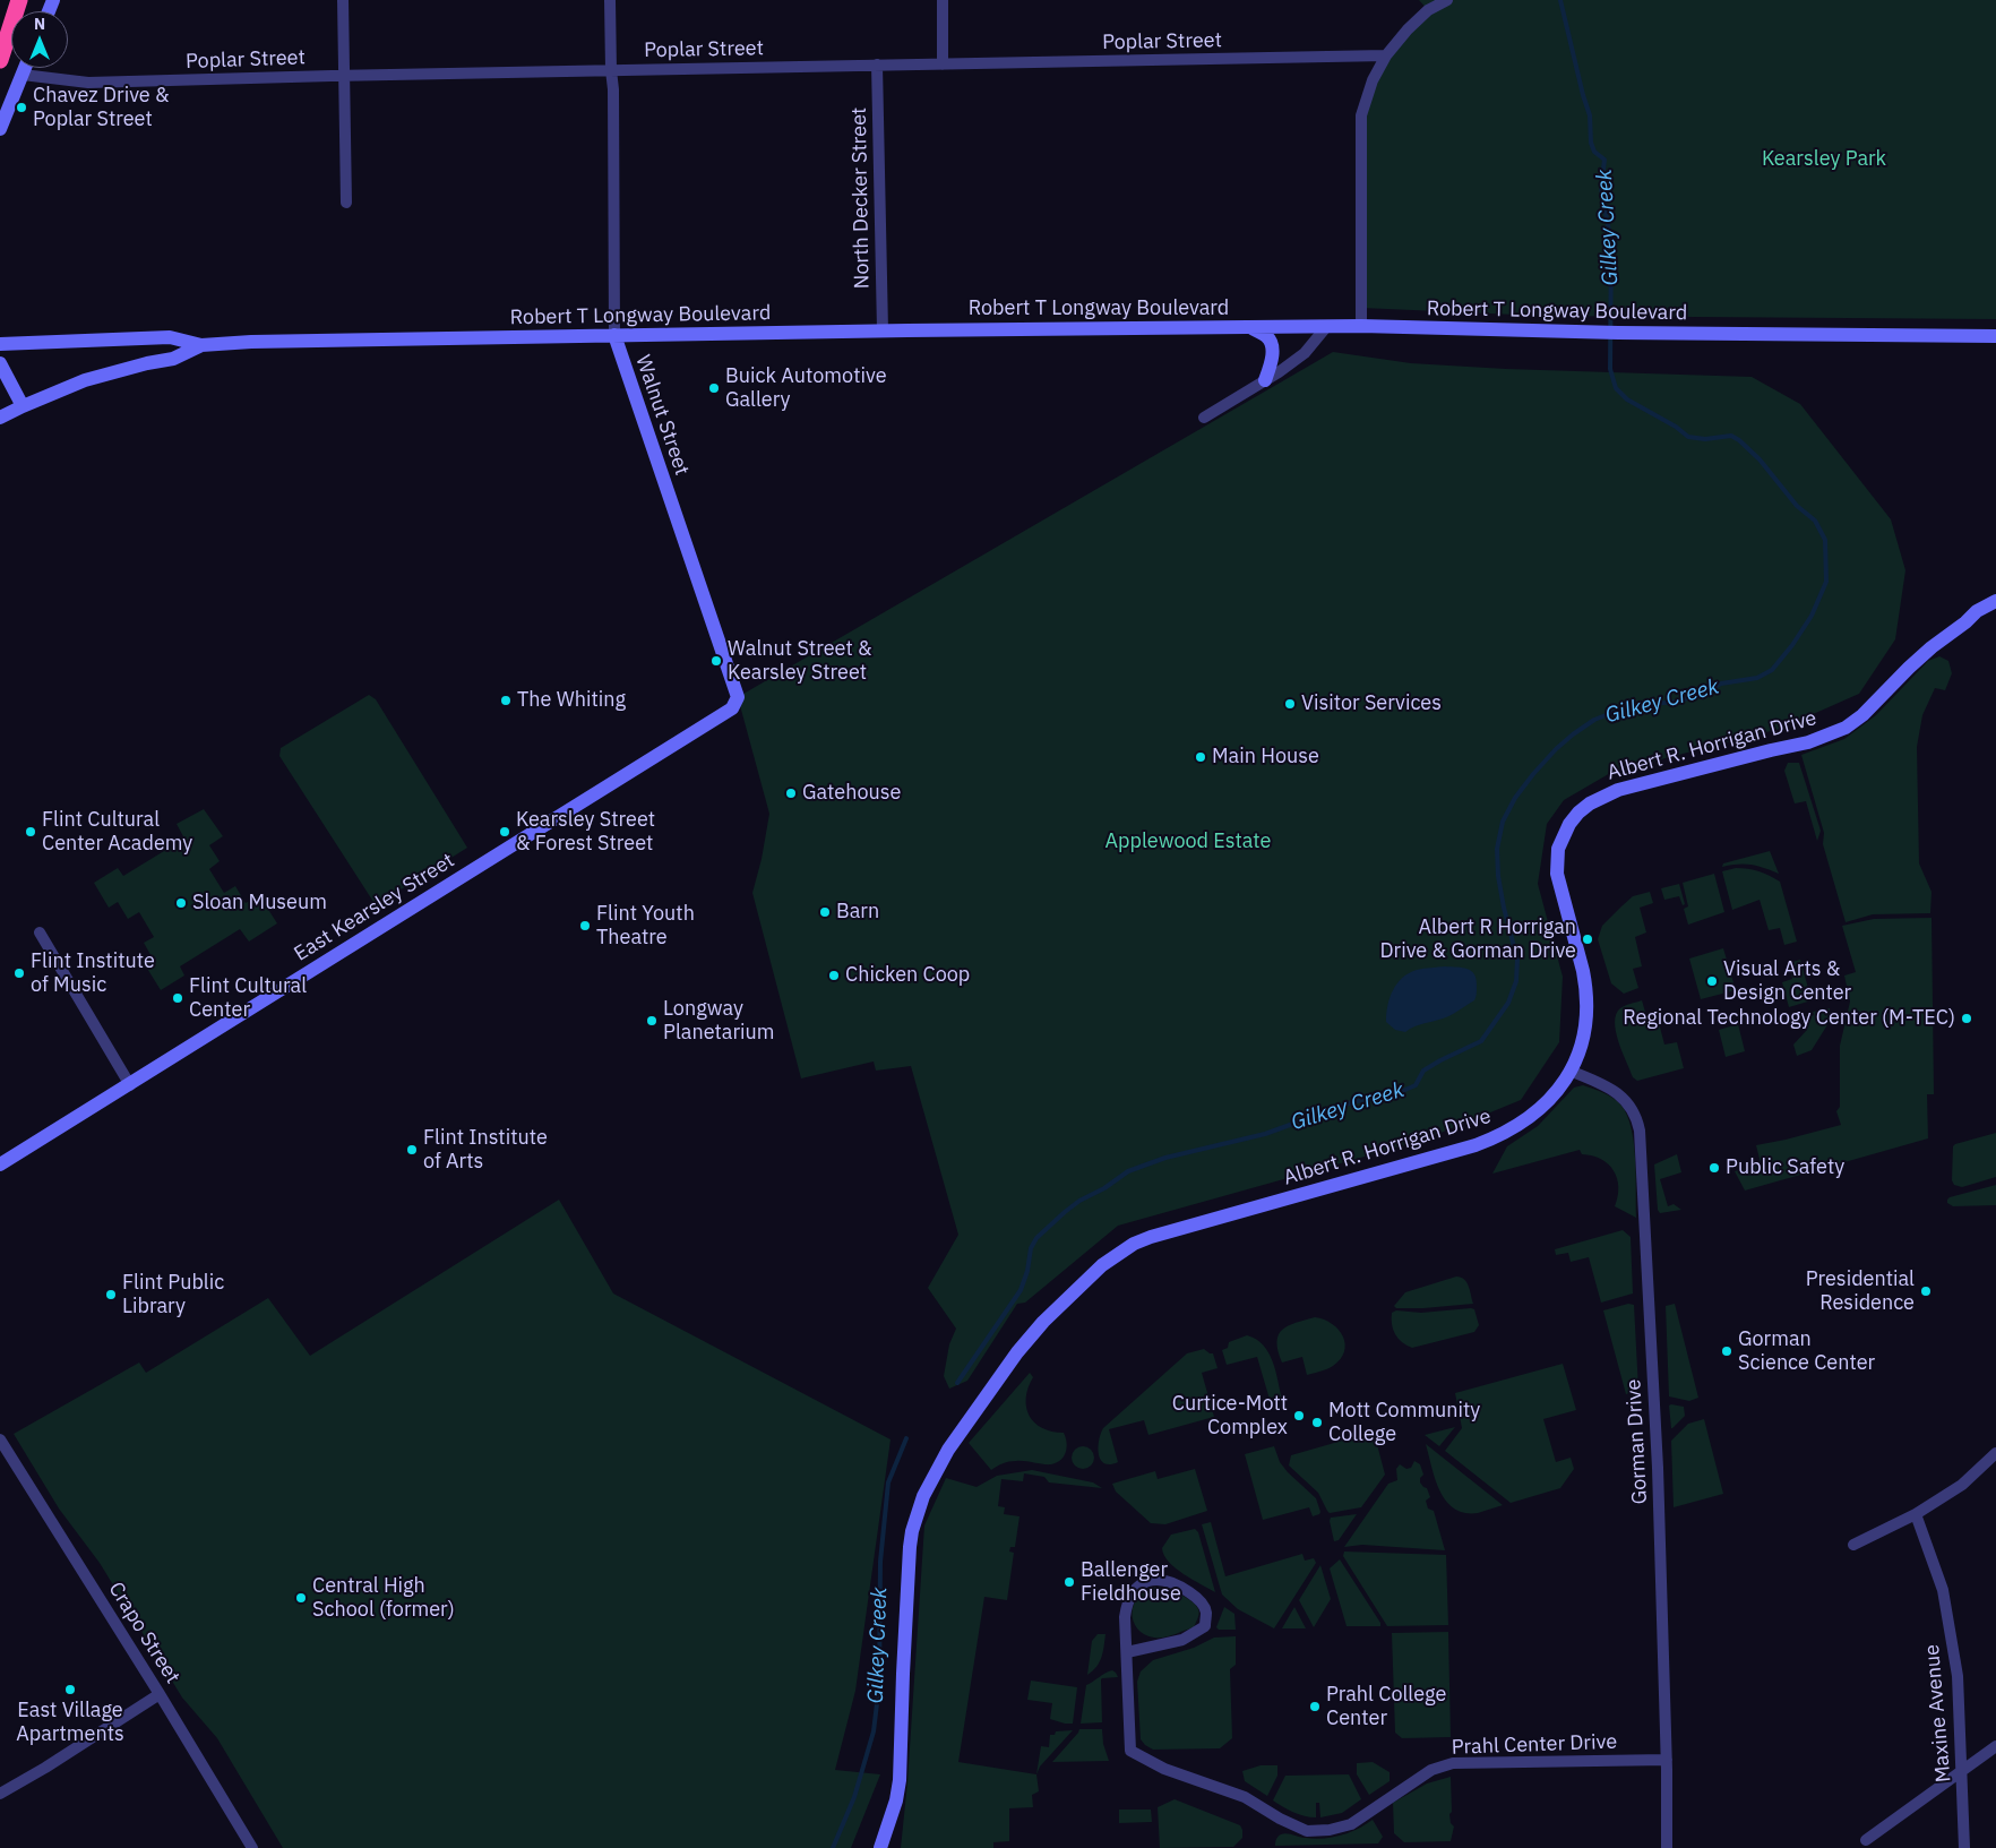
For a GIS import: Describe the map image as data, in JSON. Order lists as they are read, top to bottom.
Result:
{
  "streets": {
    "street": [
      "Poplar Street",
      "North Decker Street",
      "Robert T Longway Boulevard",
      "Walnut Street",
      "Albert R. Horrigan Drive",
      "East Kearsley Street",
      "Gorman Drive",
      "Crapo Street",
      "Maxine Avenue",
      "Prahl Center Drive"
    ]
  },
  "crossings": [
    ["Poplar Street", "North Decker Street"],
    ["Poplar Street", "Walnut Street"],
    ["North Decker Street", "Robert T Longway Boulevard"],
    ["Robert T Longway Boulevard", "Walnut Street"],
    ["Walnut Street", "East Kearsley Street"],
    ["Albert R. Horrigan Drive", "Gorman Drive"],
    ["Gorman Drive", "Prahl Center Drive"]
  ],
  "water": ["Gilkey Creek"],
  "parks": ["Kearsley Park", "Applewood Estate"],
  "places": [
    "Chavez Drive & Poplar Street",
    "Buick Automotive Gallery",
    "Walnut Street & Kearsley Street",
    "The Whiting",
    "Visitor Services",
    "Main House",
    "Gatehouse",
    "Flint Cultural Center Academy",
    "Kearsley Street & Forest Street",
    "Sloan Museum",
    "Barn",
    "Flint Youth Theatre",
    "Albert R Horrigan Drive & Gorman Drive",
    "Flint Institute of Music",
    "Chicken Coop",
    "Visual Arts & Design Center",
    "Flint Cultural Center",
    "Regional Technology Center (M-TEC)",
    "Longway Planetarium",
    "Flint Institute of Arts",
    "Public Safety",
    "Presidential Residence",
    "Flint Public Library",
    "Gorman Science Center",
    "Curtice-Mott Complex",
    "Mott Community College",
    "Ballenger Fieldhouse",
    "Central High School (former)",
    "East Village Apartments",
    "Prahl College Center"
  ],
  "north": "top"
}
